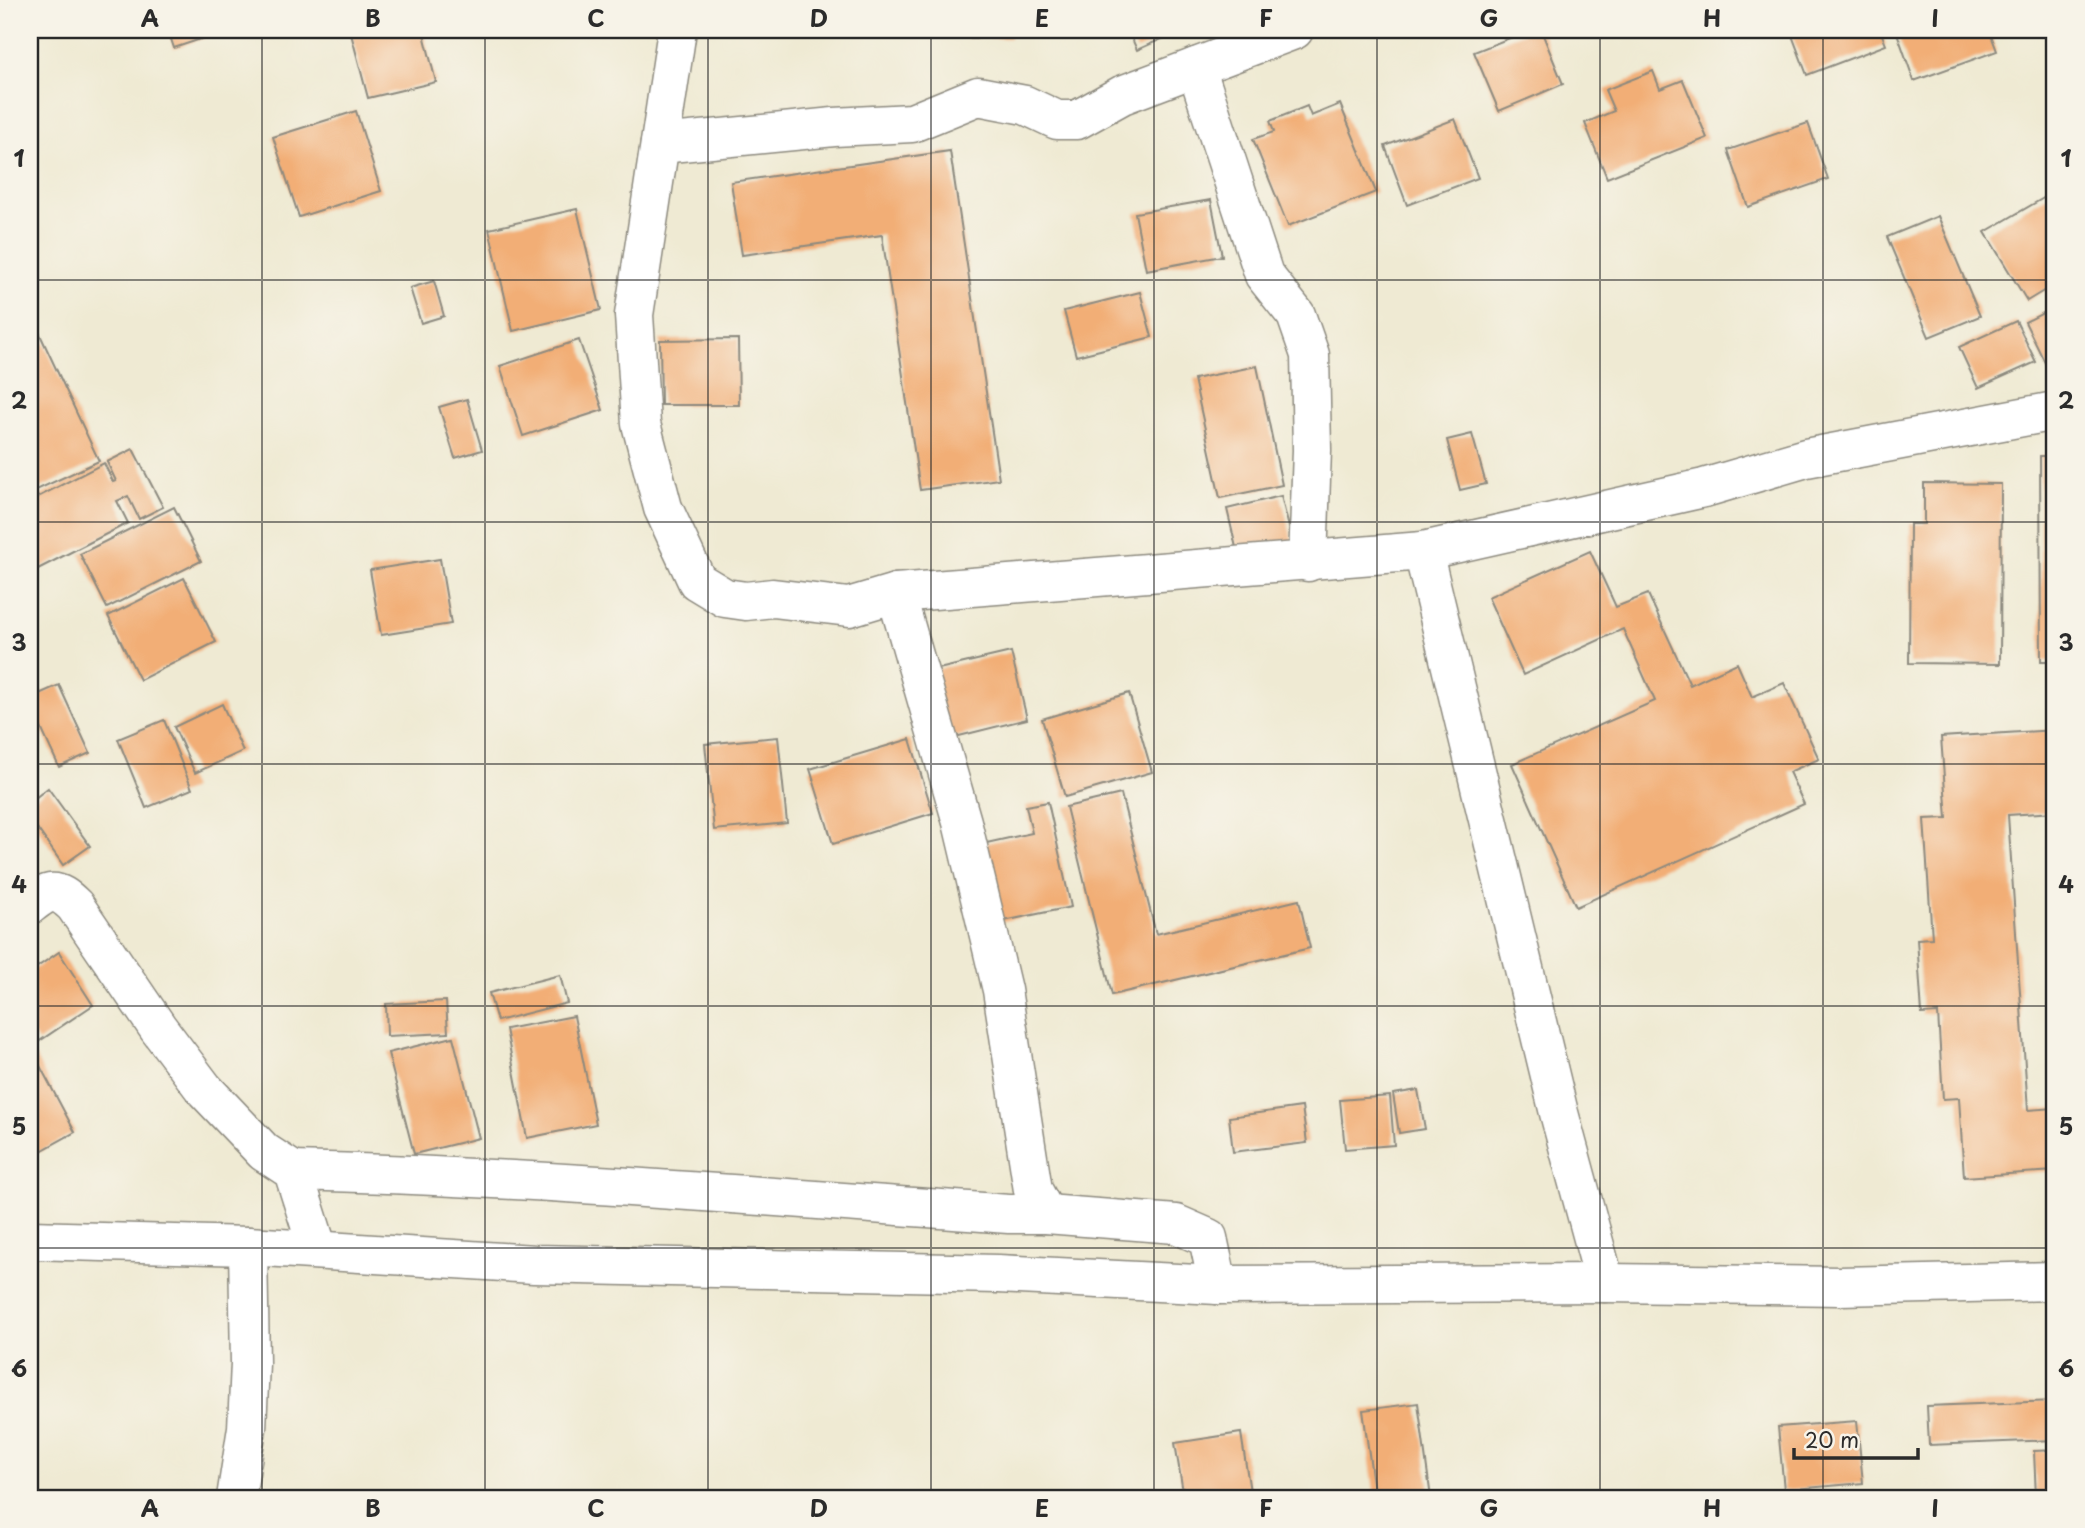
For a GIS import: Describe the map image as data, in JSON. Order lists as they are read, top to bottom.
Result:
{
  "scale_bar": "20 m",
  "grid": {
    "columns": [
      "A",
      "B",
      "C",
      "D",
      "E",
      "F",
      "G",
      "H",
      "I"
    ],
    "rows": [
      "1",
      "2",
      "3",
      "4",
      "5",
      "6"
    ]
  }
}
